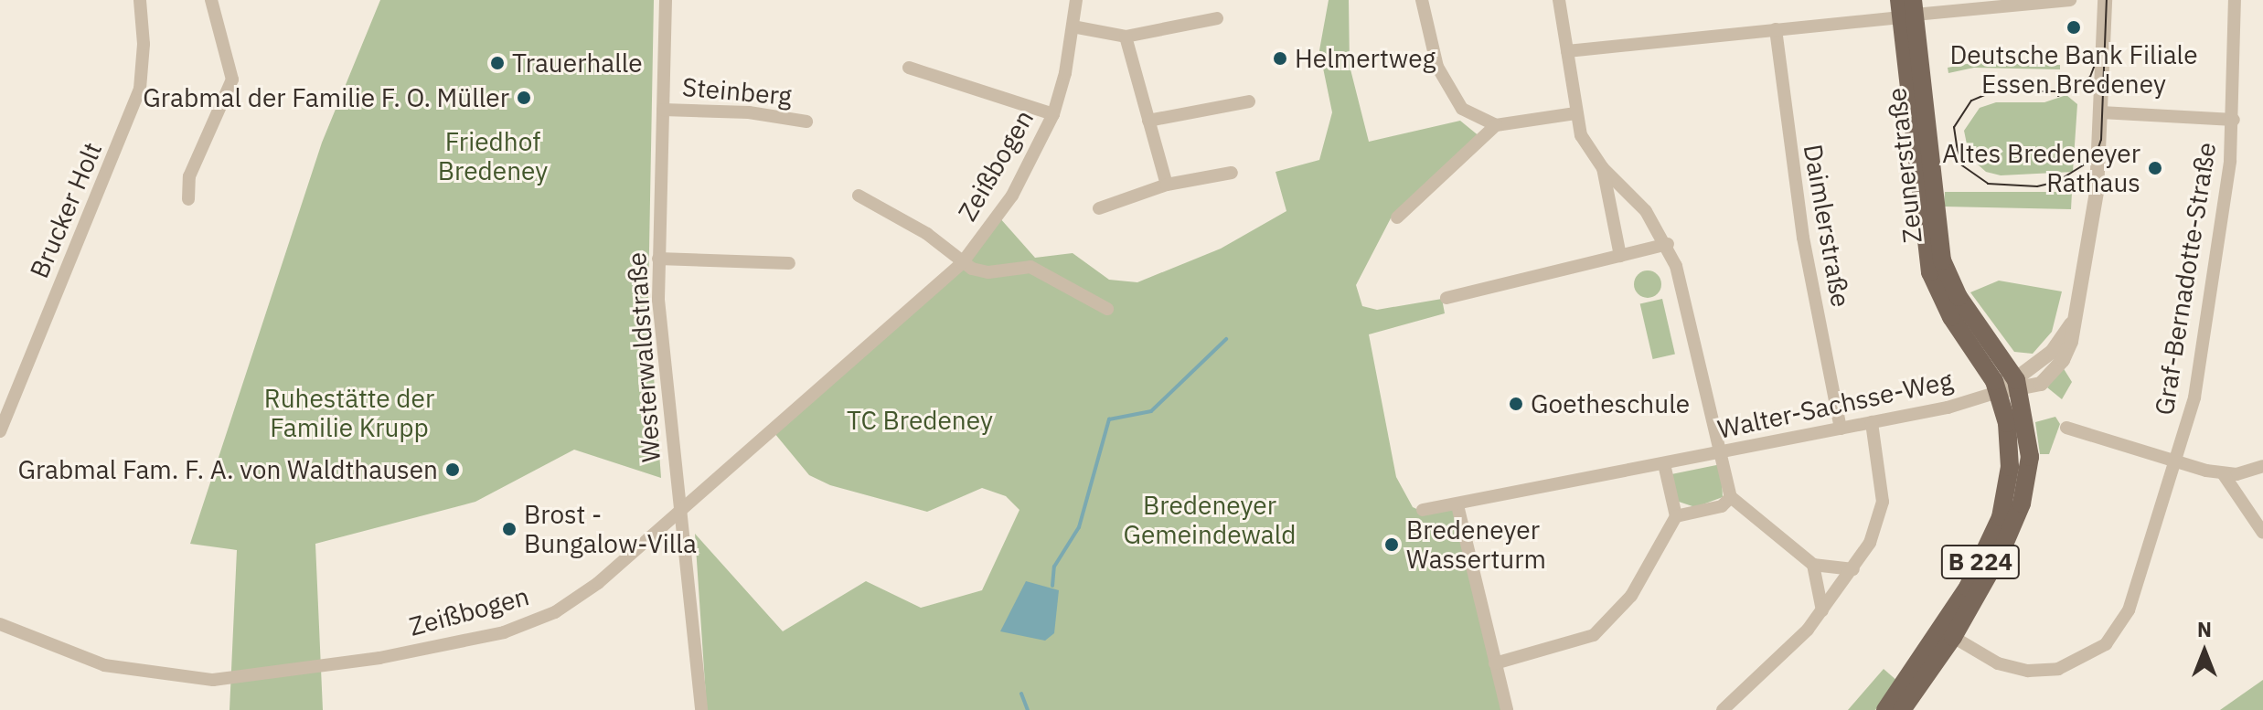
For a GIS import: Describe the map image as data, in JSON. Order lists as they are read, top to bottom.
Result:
{
  "streets": {
    "main road": ["Zeunerstraße", "B 224"],
    "street": [
      "Steinberg",
      "Zeißbogen",
      "Brucker Holt",
      "Daimlerstraße",
      "Graf-Bernadotte-Straße",
      "Westerwaldstraße",
      "Walter-Sachsse-Weg"
    ]
  },
  "crossings": [
    ["Steinberg", "Westerwaldstraße"],
    ["Zeißbogen", "Westerwaldstraße"],
    ["Zeunerstraße", "Walter-Sachsse-Weg"],
    ["Zeunerstraße", "B 224"],
    ["Daimlerstraße", "Walter-Sachsse-Weg"],
    ["Graf-Bernadotte-Straße", "B 224"],
    ["Walter-Sachsse-Weg", "B 224"]
  ],
  "parks": [
    "Friedhof Bredeney",
    "Ruhestätte der Familie Krupp",
    "TC Bredeney",
    "Bredeneyer Gemeindewald"
  ],
  "places": [
    "Deutsche Bank Filiale Essen Bredeney",
    "Helmertweg",
    "Trauerhalle",
    "Grabmal der Familie F. O. Müller",
    "Altes Bredeneyer Rathaus",
    "Goetheschule",
    "Grabmal Fam. F. A. von Waldthausen",
    "Brost - Bungalow-Villa",
    "Bredeneyer Wasserturm"
  ],
  "north": "top"
}
